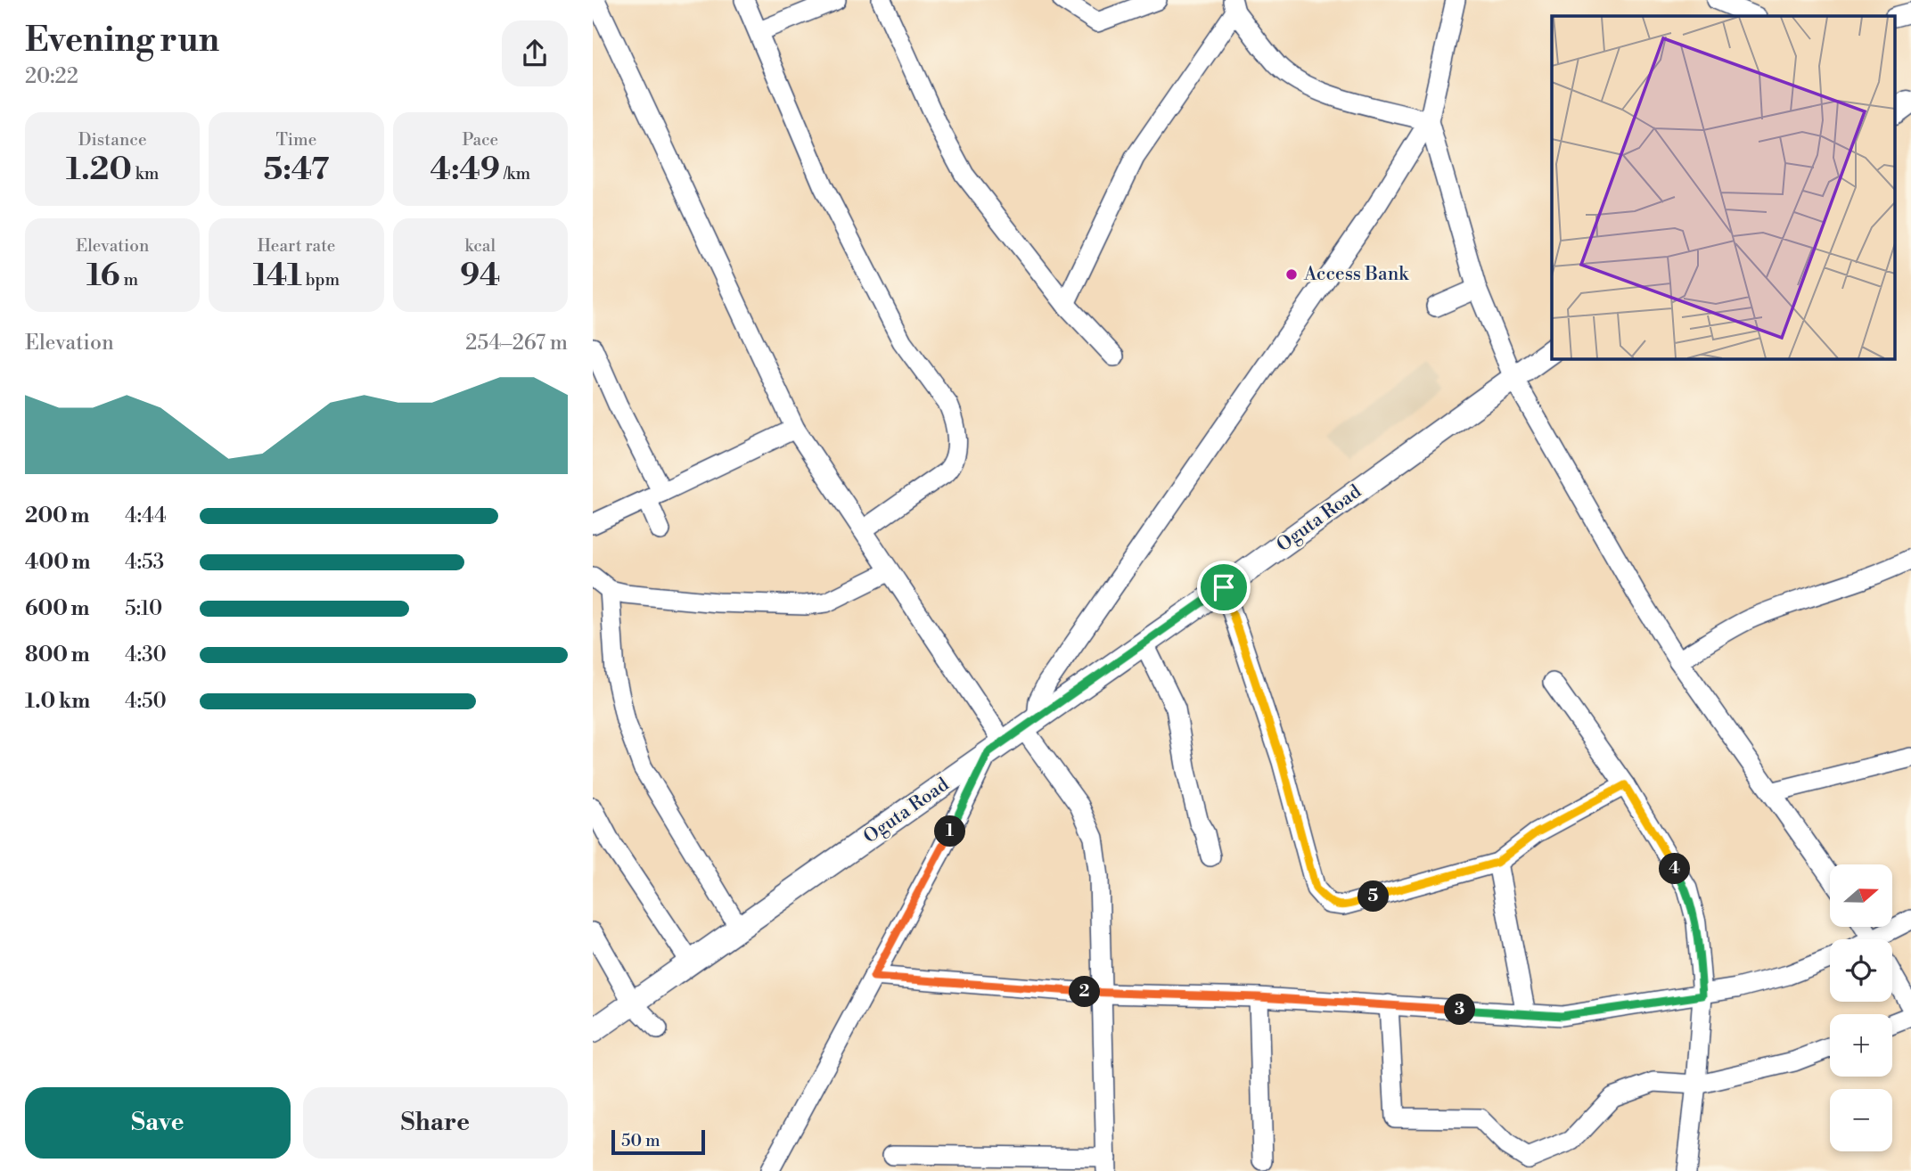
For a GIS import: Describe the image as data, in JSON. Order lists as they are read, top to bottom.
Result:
{
  "streets": {
    "main road": ["Oguta Road"]
  },
  "places": ["Access Bank"],
  "scale_bar": "50 m",
  "north": "right",
  "page": {
    "heading": ["Evening run", "20:22"],
    "stats": [
      ["Distance", "1.20 km"],
      ["Time", "5:47"],
      ["Pace", "4:49 /km"],
      ["Elevation", "16 m"],
      ["Heart rate", "141 bpm"],
      ["kcal", "94"]
    ],
    "chart": ["Elevation", "254–267 m"],
    "list": [
      {
        "name": "200 m",
        "note": "4:44"
      },
      {
        "name": "400 m",
        "note": "4:53"
      },
      {
        "name": "600 m",
        "note": "5:10"
      },
      {
        "name": "800 m",
        "note": "4:30"
      },
      {
        "name": "1.0 km",
        "note": "4:50"
      }
    ],
    "pins": [
      "1",
      "4",
      "5",
      "2",
      "3"
    ],
    "map_buttons": ["+", "−"],
    "buttons": ["Save", "Share"],
    "scale": "50 m"
  }
}
